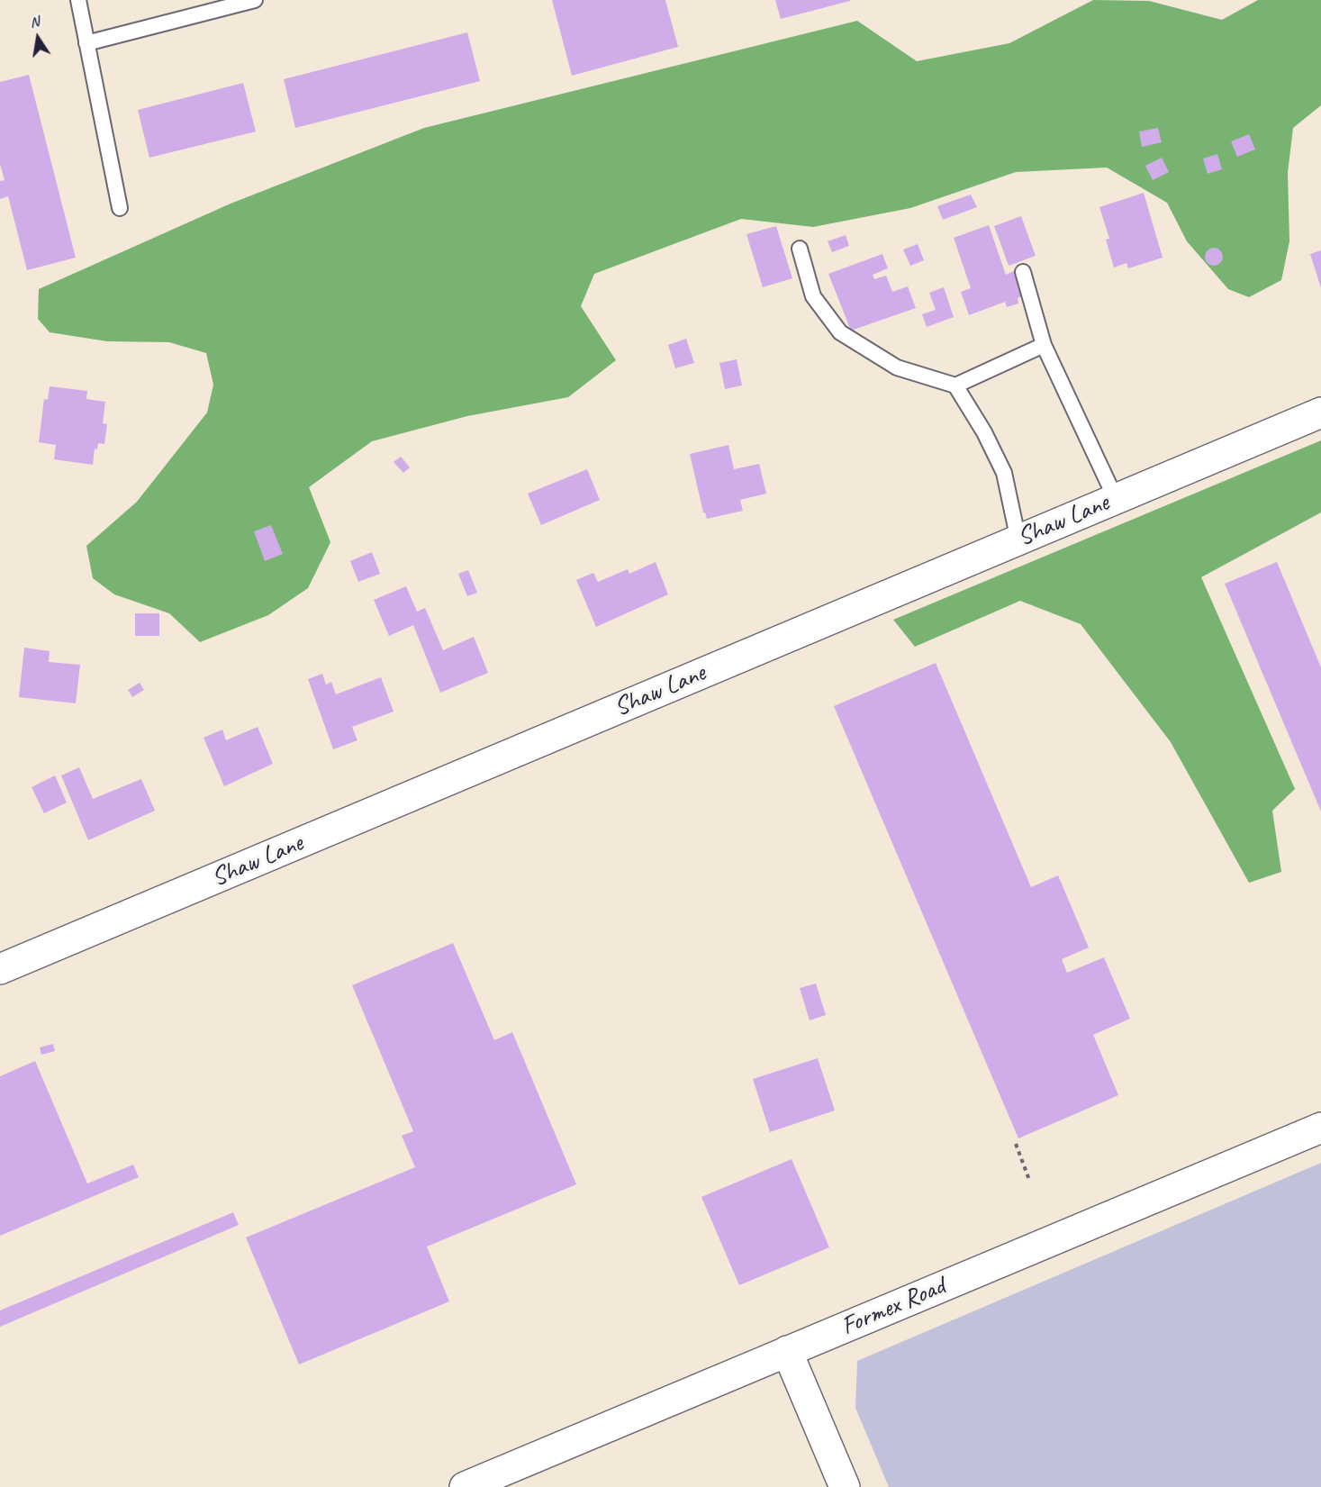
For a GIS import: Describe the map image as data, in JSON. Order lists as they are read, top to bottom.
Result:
{
  "streets": {
    "street": ["Shaw Lane", "Formex Road"]
  },
  "north": "top"
}
